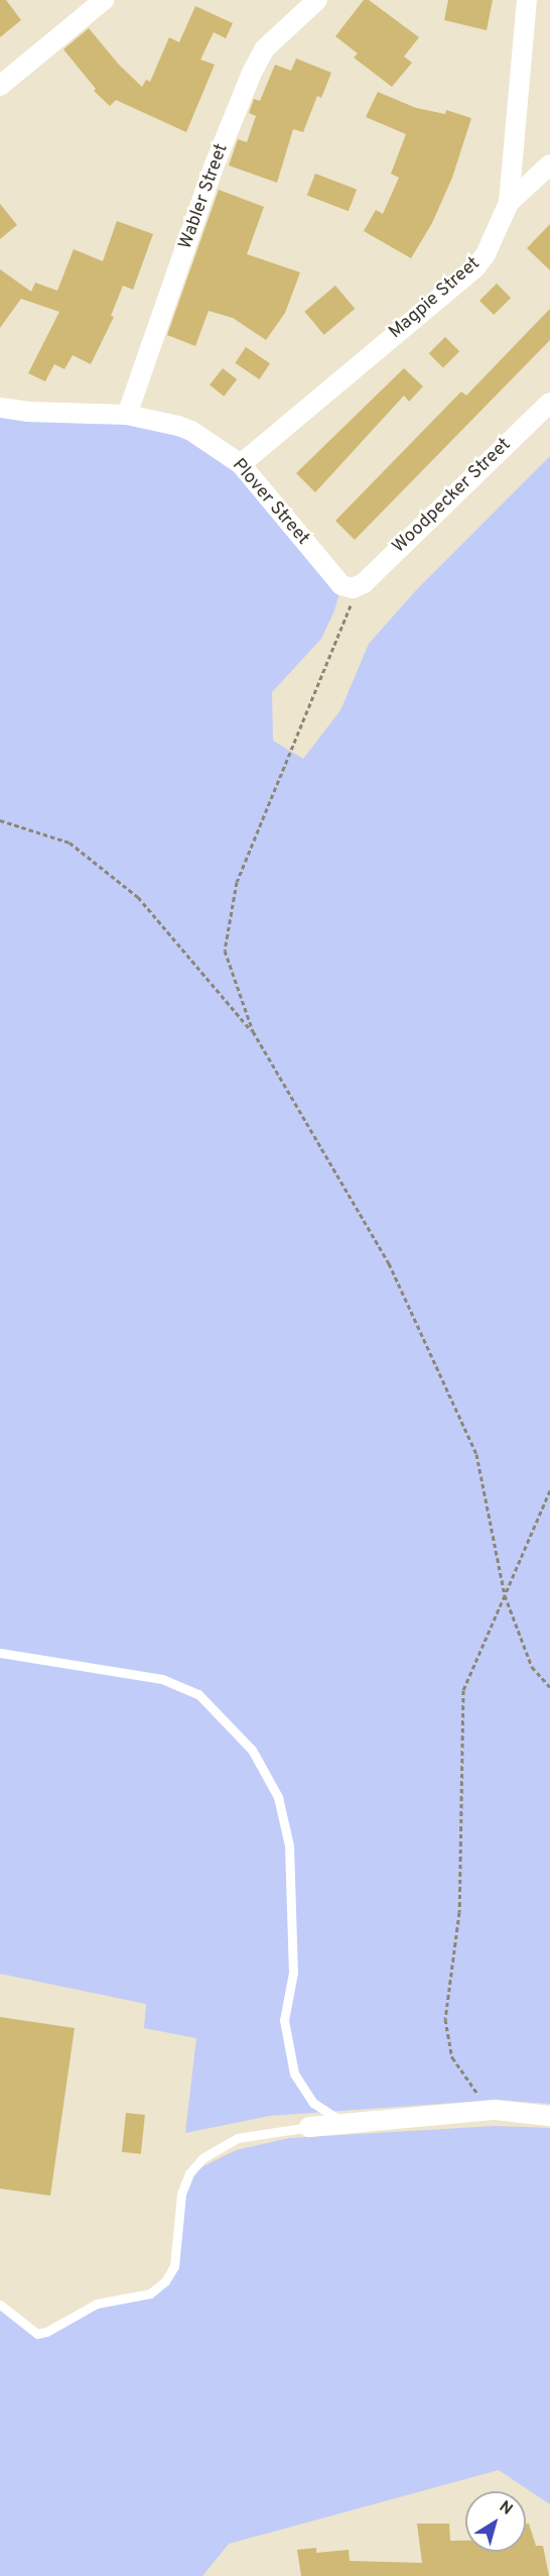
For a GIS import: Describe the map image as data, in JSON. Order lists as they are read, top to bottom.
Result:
{
  "streets": {
    "street": [
      "Wabler Street",
      "Magpie Street",
      "Woodpecker Street",
      "Plover Street"
    ]
  },
  "crossings": [
    ["Wabler Street", "Plover Street"],
    ["Magpie Street", "Plover Street"],
    ["Woodpecker Street", "Plover Street"]
  ],
  "north": "top right"
}
